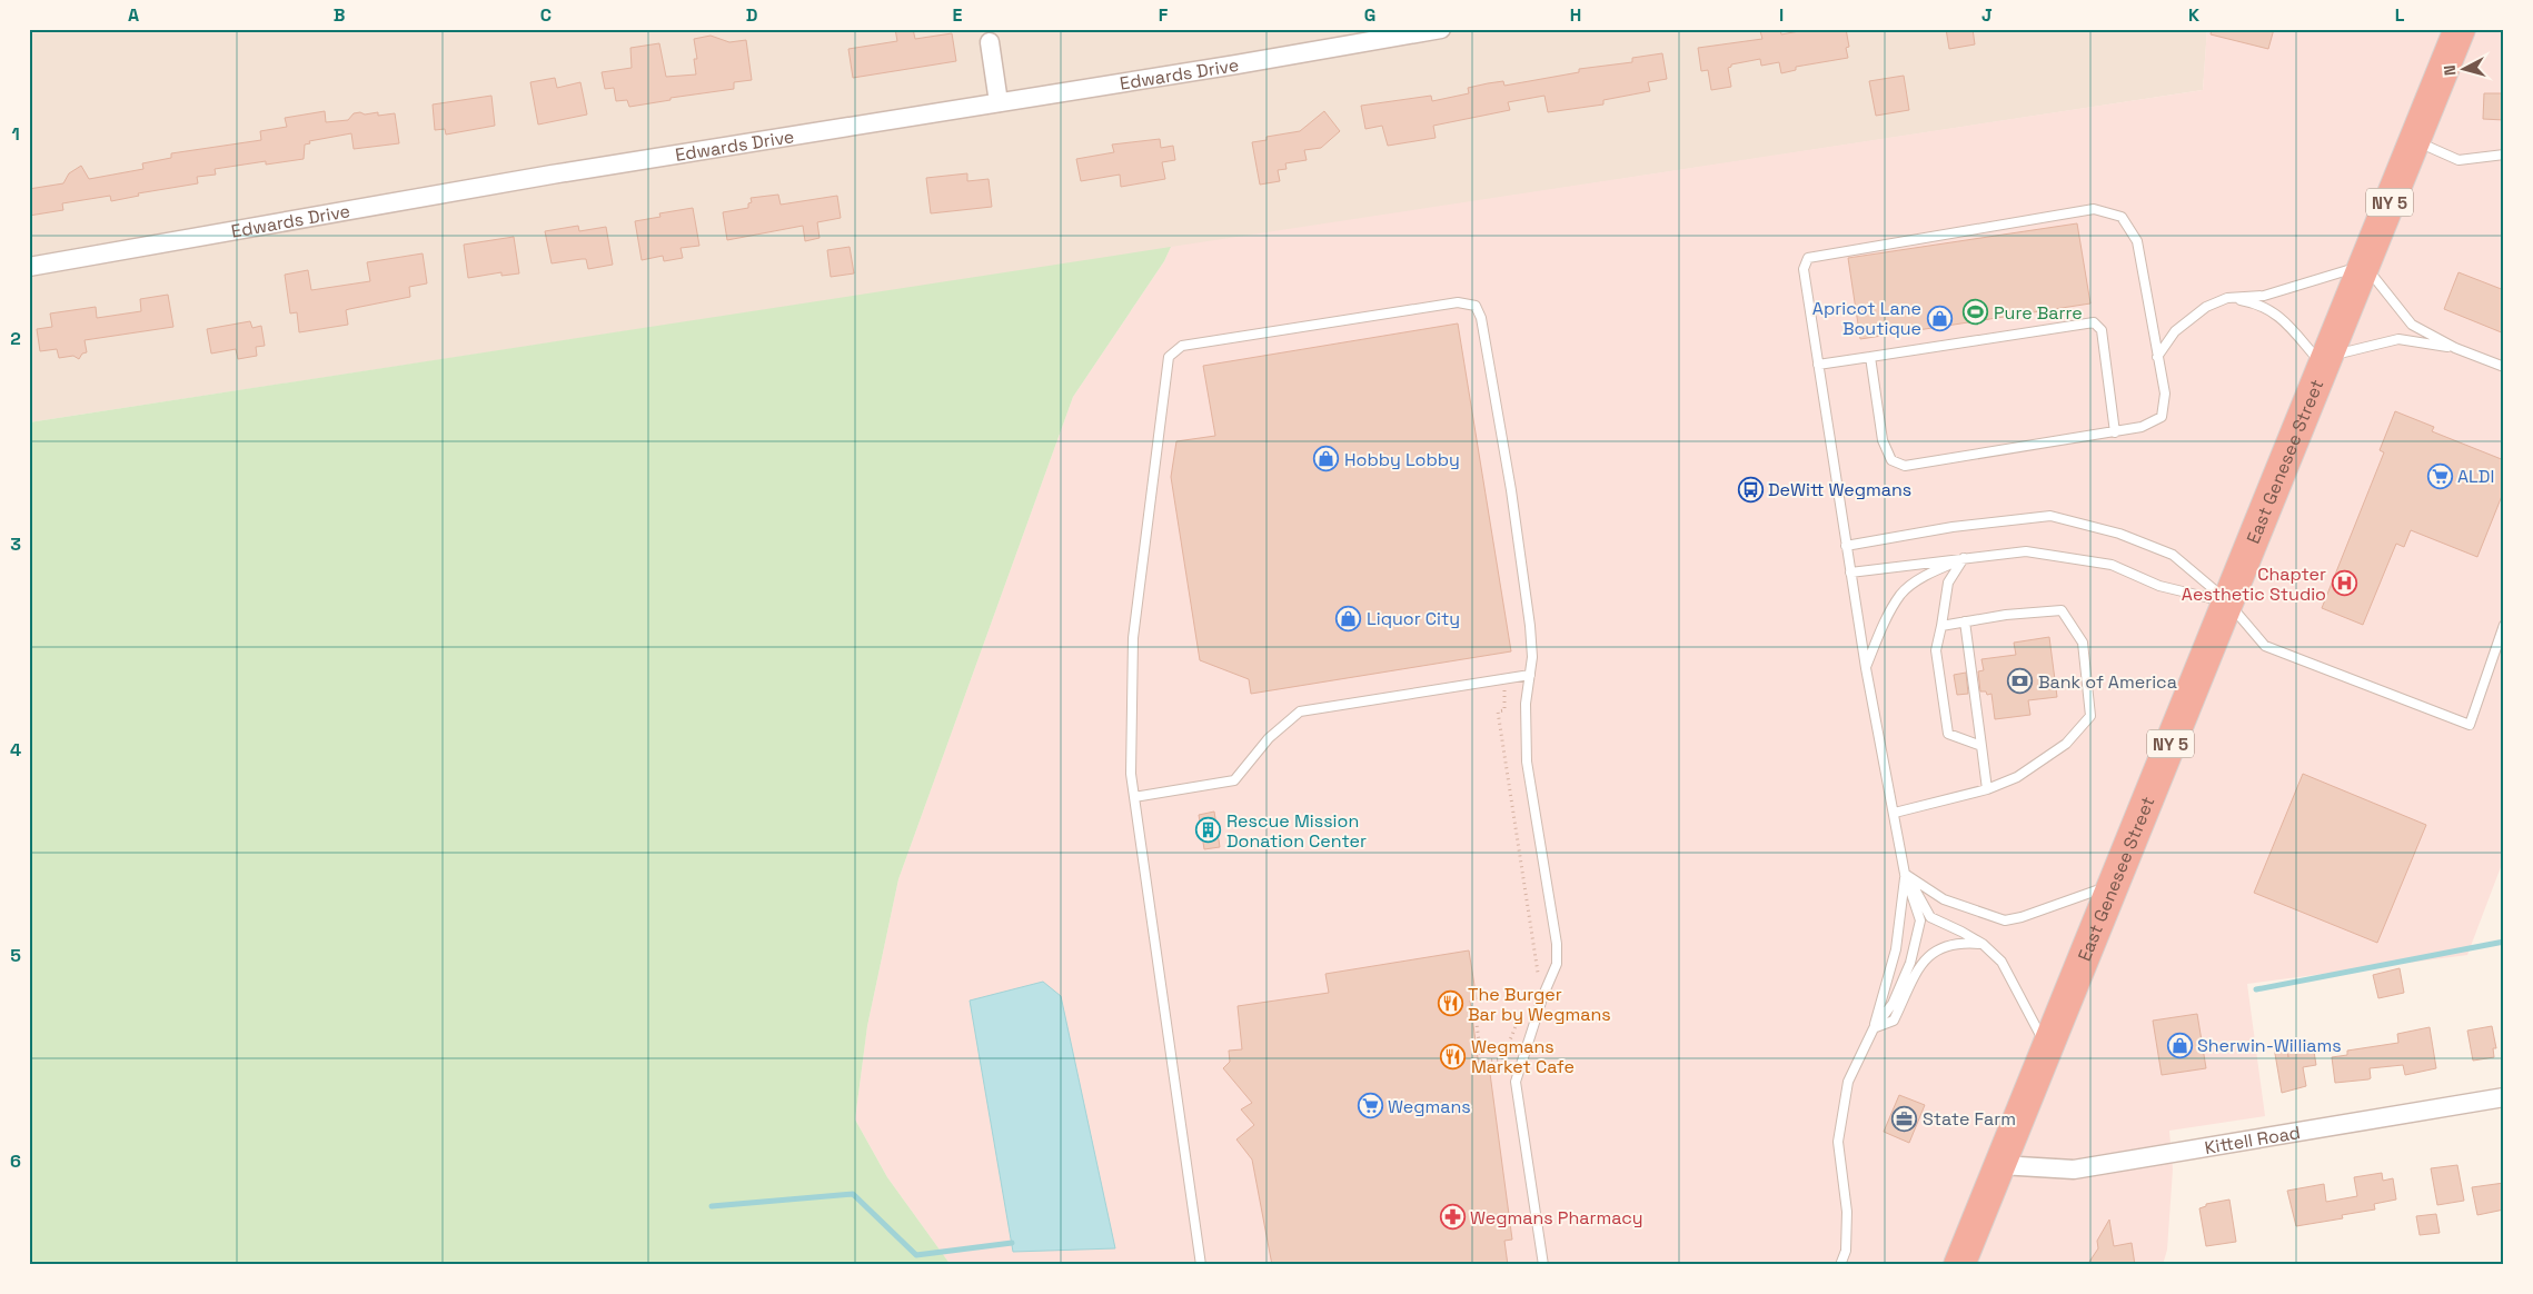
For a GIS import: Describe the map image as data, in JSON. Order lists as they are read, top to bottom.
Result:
{
  "streets": {
    "highway": ["NY 5", "East Genesee Street"],
    "street": ["Edwards Drive", "Kittell Road"]
  },
  "crossings": [
    ["East Genesee Street", "Kittell Road"]
  ],
  "places": {
    "sports": ["Pure Barre"],
    "shop": [
      "Apricot Lane Boutique",
      "Hobby Lobby",
      "Liquor City",
      "Sherwin-Williams"
    ],
    "supermarket": ["ALDI", "Wegmans"],
    "bus stop": ["DeWitt Wegmans"],
    "hospital": ["Chapter Aesthetic Studio"],
    "bank": ["Bank of America"],
    "building": ["Rescue Mission Donation Center"],
    "restaurant": ["The Burger Bar by Wegmans", "Wegmans Market Cafe"],
    "office": ["State Farm"],
    "pharmacy": ["Wegmans Pharmacy"]
  },
  "north": "left",
  "grid": {
    "columns": [
      "A",
      "B",
      "C",
      "D",
      "E",
      "F",
      "G",
      "H",
      "I",
      "J",
      "K",
      "L"
    ],
    "rows": [
      "1",
      "2",
      "3",
      "4",
      "5",
      "6"
    ]
  }
}
